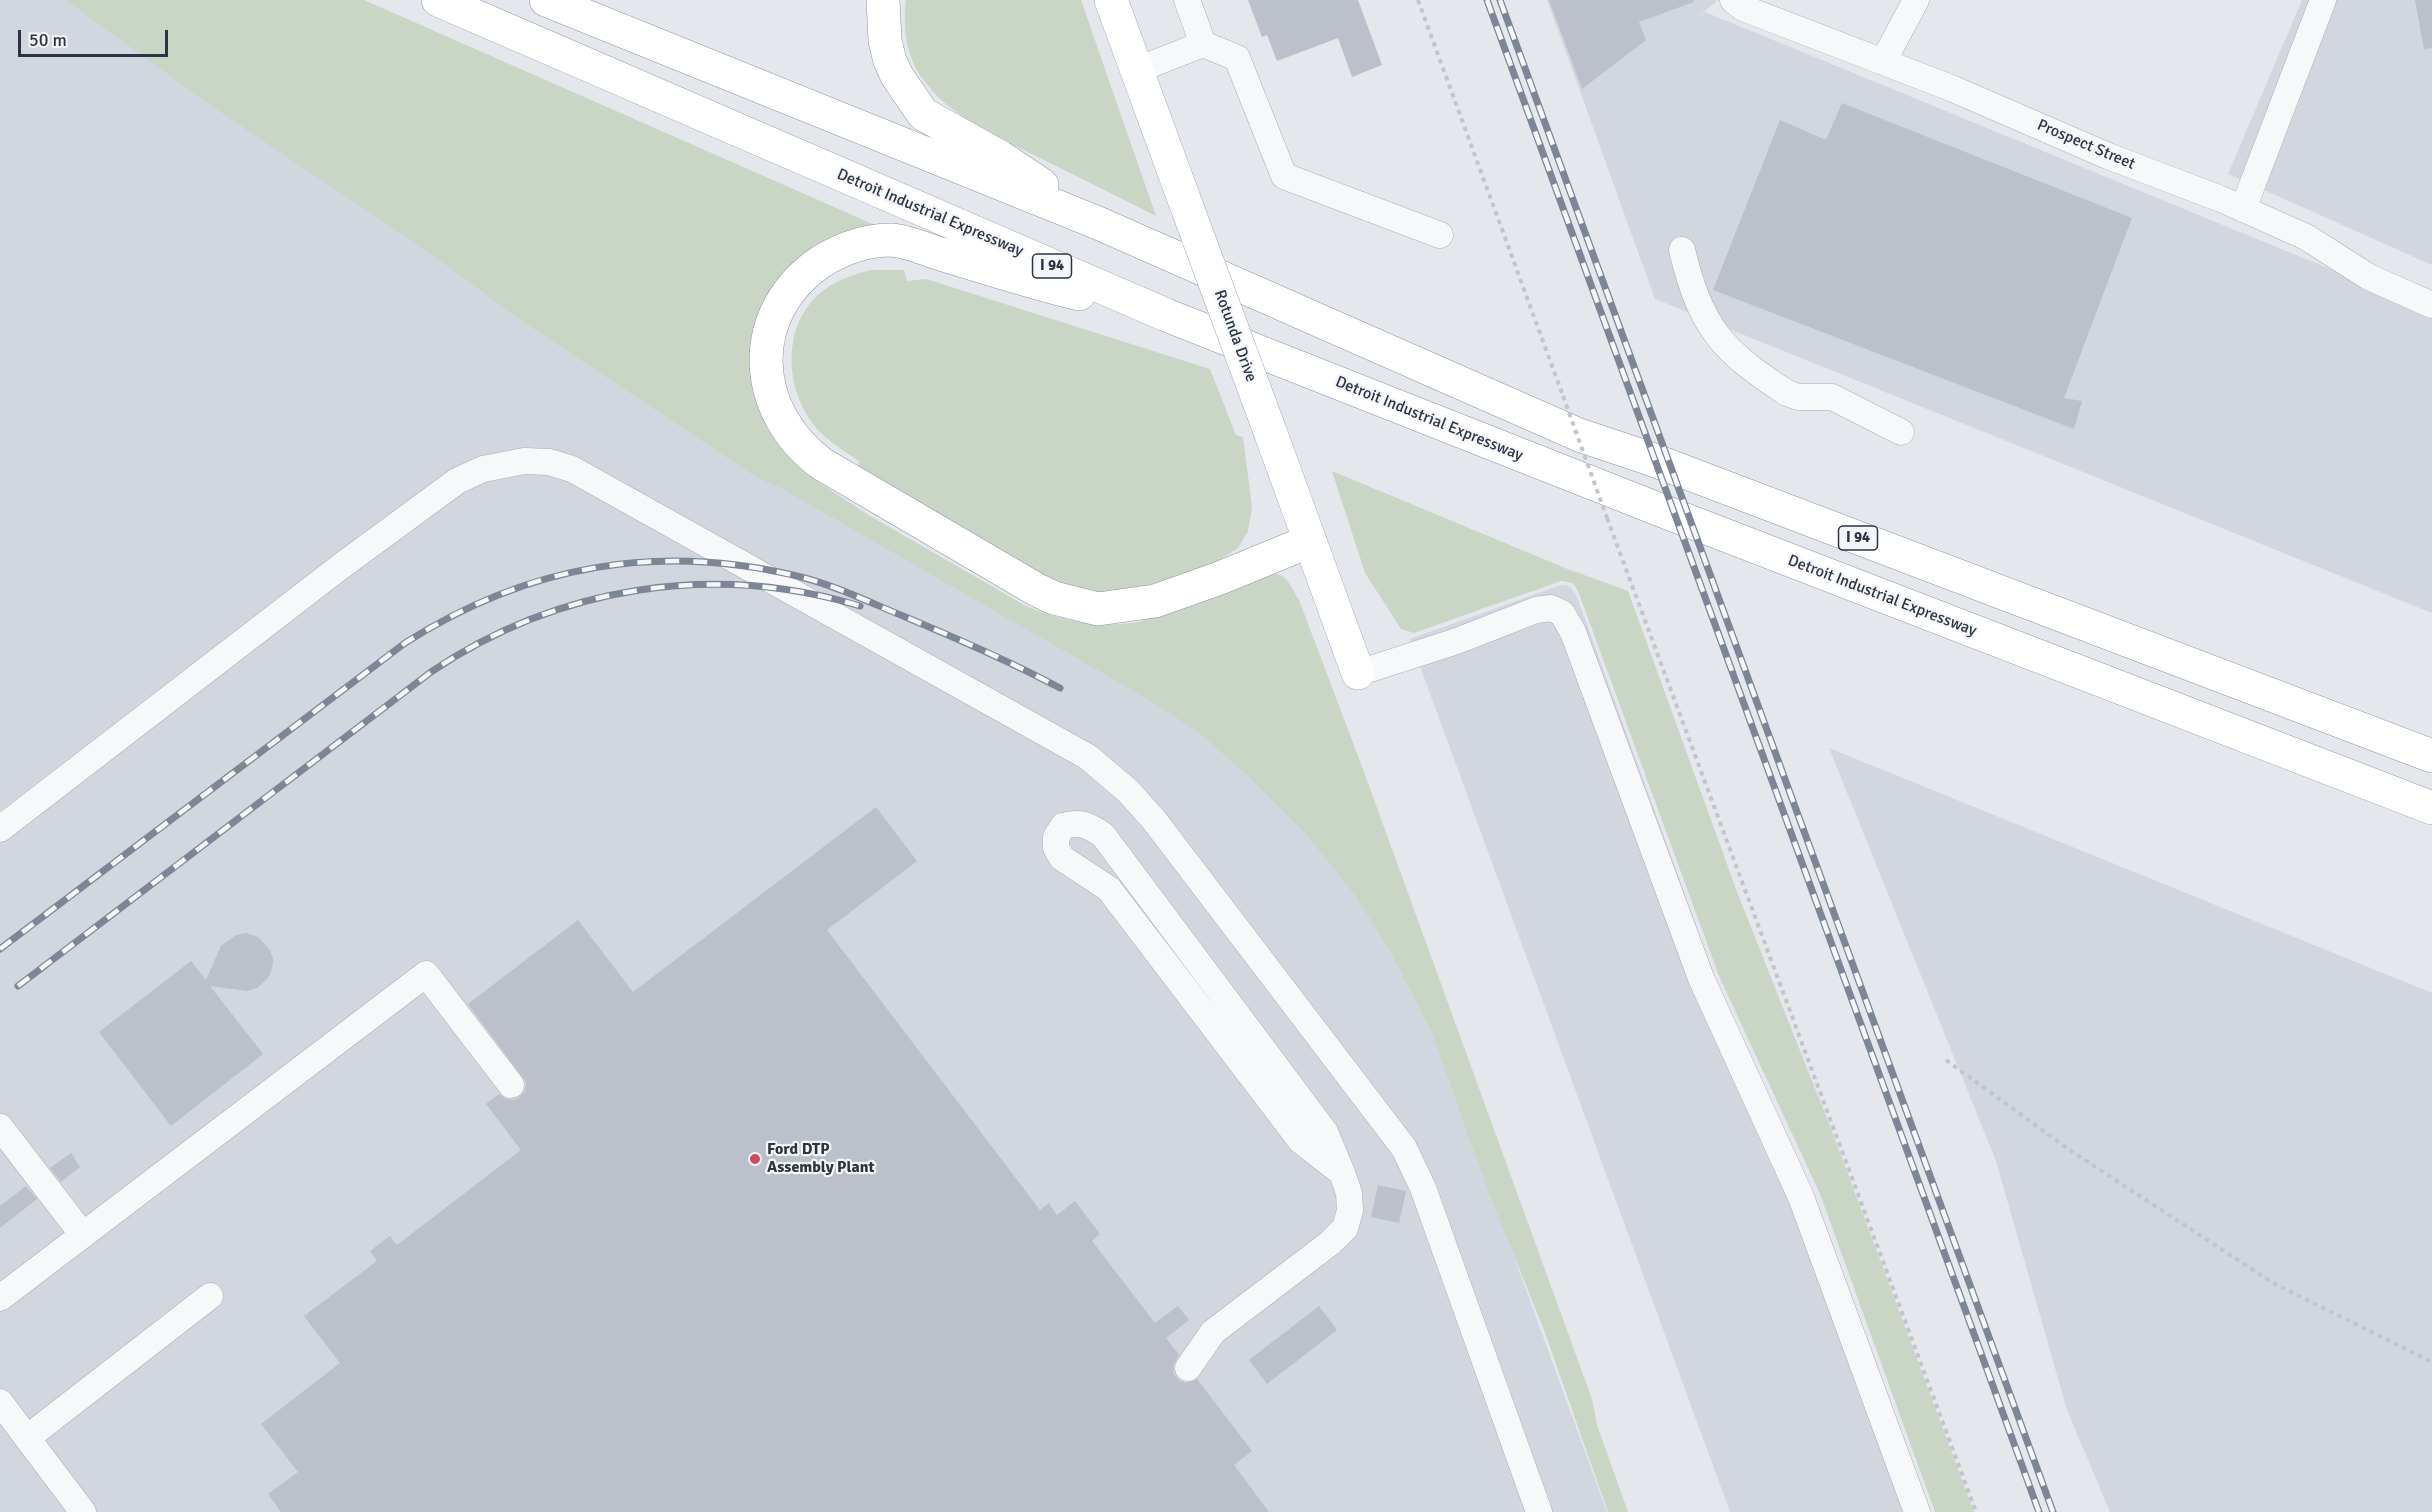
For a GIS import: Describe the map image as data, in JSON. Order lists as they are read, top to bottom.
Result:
{
  "streets": {
    "main road": ["Detroit Industrial Expressway", "I 94", "Rotunda Drive"],
    "street": ["Prospect Street"]
  },
  "places": ["Ford DTP Assembly Plant"],
  "scale_bar": "50 m"
}
